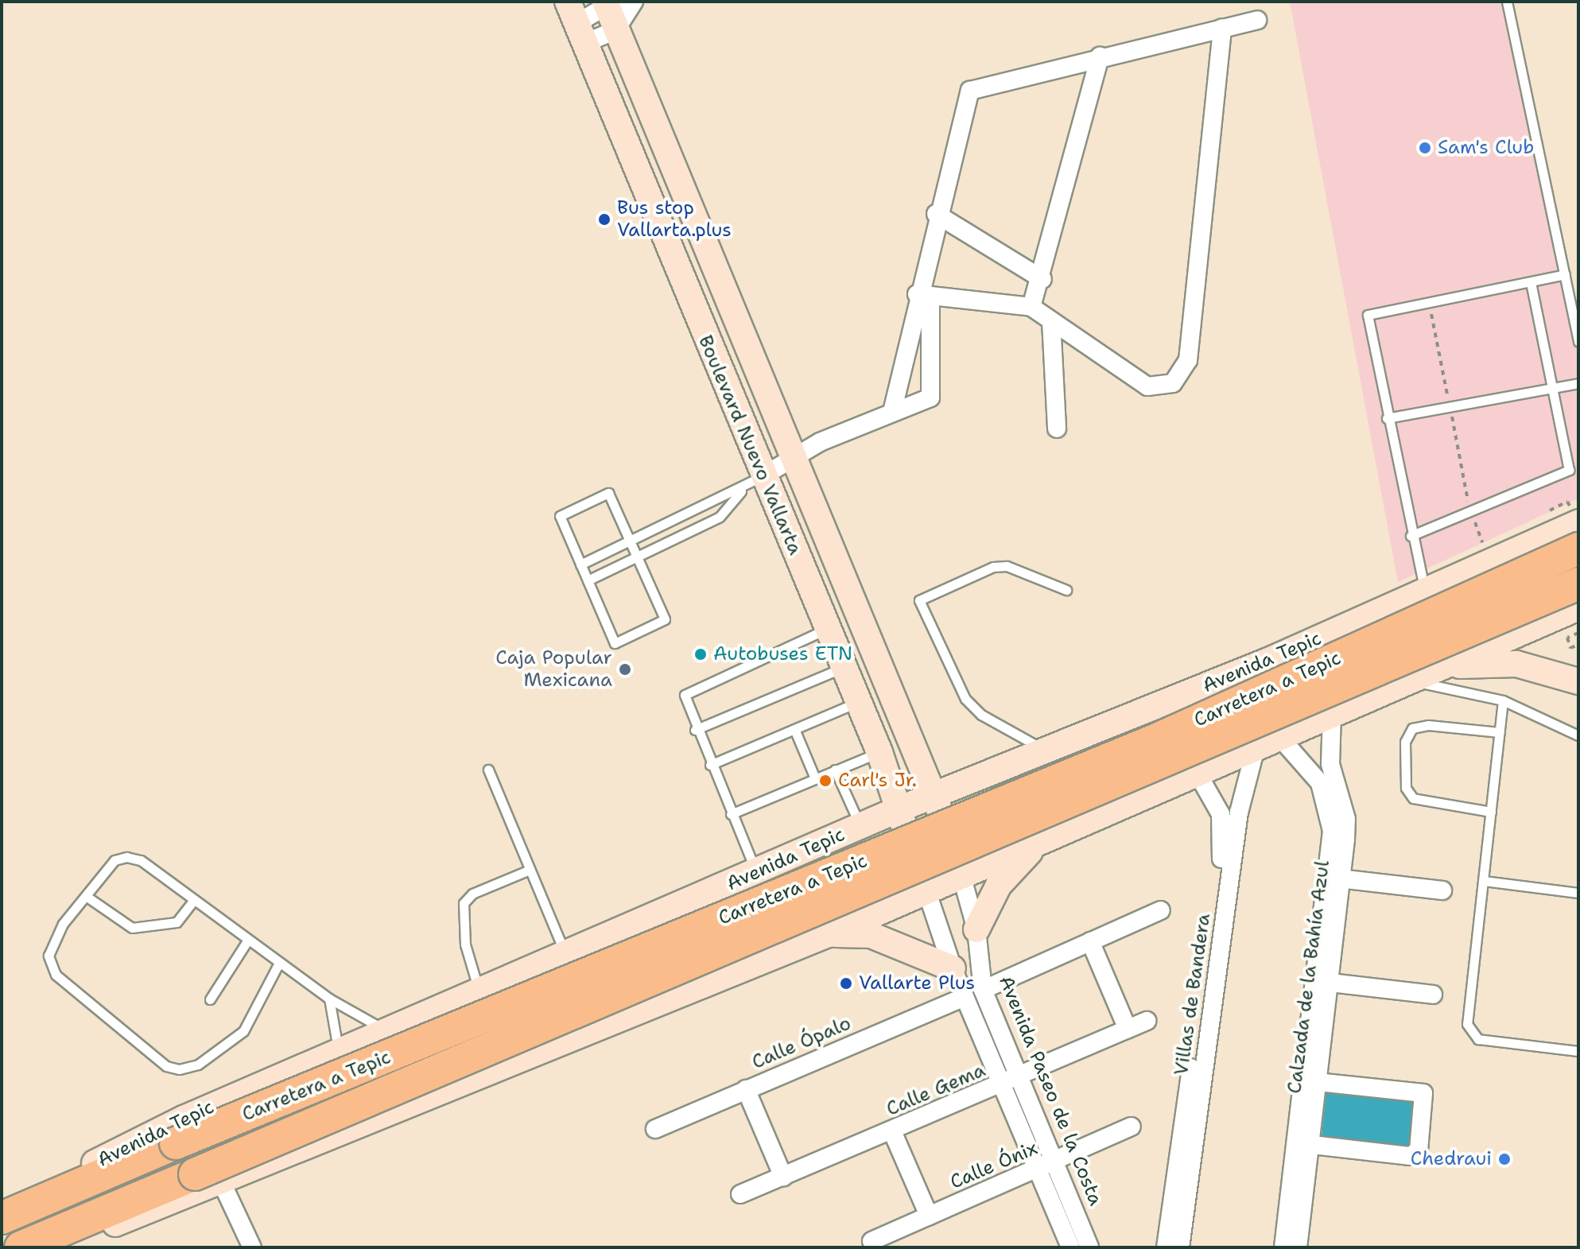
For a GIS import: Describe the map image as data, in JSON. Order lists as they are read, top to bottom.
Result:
{
  "streets": {
    "highway": ["Carretera a Tepic"],
    "main road": ["Boulevard Nuevo Vallarta", "Avenida Tepic"],
    "street": [
      "Calzada de la Bahía Azul",
      "Villas de Bandera",
      "Calle Ópalo",
      "Calle Gema",
      "Avenida Paseo de la Costa",
      "Calle Ónix"
    ]
  },
  "crossings": [
    ["Boulevard Nuevo Vallarta", "Avenida Tepic"],
    ["Boulevard Nuevo Vallarta", "Avenida Paseo de la Costa"],
    ["Avenida Tepic", "Carretera a Tepic"],
    ["Calle Ópalo", "Avenida Paseo de la Costa"],
    ["Calle Gema", "Avenida Paseo de la Costa"],
    ["Avenida Paseo de la Costa", "Calle Ónix"]
  ],
  "places": [
    "Sam's Club",
    "Bus stop Vallarta.plus",
    "Autobuses ETN",
    "Caja Popular Mexicana",
    "Carl's Jr.",
    "Vallarte Plus",
    "Chedraui"
  ]
}
